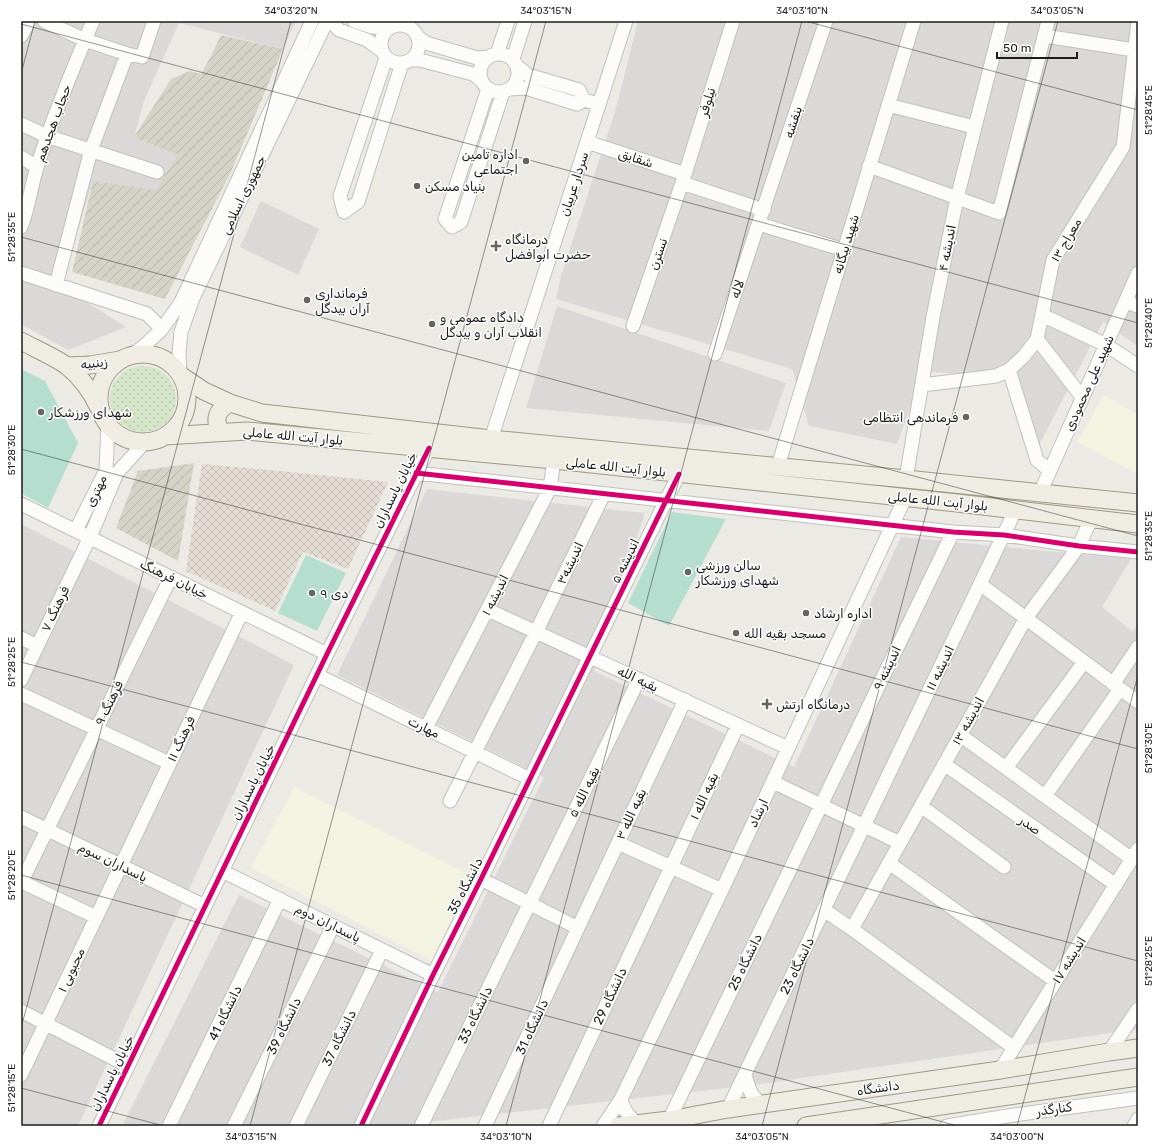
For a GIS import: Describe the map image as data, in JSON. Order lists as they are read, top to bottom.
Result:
{
  "streets": {
    "main road": ["زینبیه", "بلوار آیت‌ الله عاملی", "دانشگاه"],
    "street": [
      "نیلوفر",
      "بنفشه",
      "حجاب هجدهم",
      "شقایق",
      "سردار عربیان",
      "جمهوری اسلامی",
      "معراج ۱۳",
      "شهید بیگانه",
      "اندیشه ۴",
      "نسترن",
      "لاله",
      "شهید علی محمودی",
      "خیابان پاسداران",
      "مهتری",
      "اندیشه ۵",
      "اندیشه۳",
      "خیابان فرهنگ",
      "اندیشه ۱",
      "فرهنگ ۷",
      "اندیشه ۹",
      "اندیشه ۱۱",
      "بقیه الله",
      "فرهنگ ۹",
      "اندیشه ۱۳",
      "مهارت",
      "فرهنگ ۱۱",
      "بقیه الله ۵",
      "بقیه الله ۱",
      "ارشاد",
      "بقیه الله ۳",
      "صدر",
      "پاسداران سوم",
      "دانشگاه 35",
      "پاسداران دوم",
      "اندیشه ۱۷",
      "دانشگاه 25",
      "دانشگاه 23",
      "محبوبی ۱",
      "دانشگاه 29",
      "دانشگاه 41",
      "دانشگاه 33",
      "دانشگاه 39",
      "دانشگاه 31",
      "دانشگاه 37",
      "کنارگذر"
    ]
  },
  "crossings": [
    ["نیلوفر", "شقایق"],
    ["نیلوفر", "نسترن"],
    ["بنفشه", "شقایق"],
    ["بنفشه", "لاله"],
    ["شقایق", "سردار عربیان"],
    ["شقایق", "نسترن"],
    ["سردار عربیان", "بلوار آیت‌ الله عاملی"],
    ["جمهوری اسلامی", "زینبیه"],
    ["جمهوری اسلامی", "بلوار آیت‌ الله عاملی"],
    ["جمهوری اسلامی", "مهتری"],
    ["معراج ۱۳", "اندیشه ۴"],
    ["شهید بیگانه", "بلوار آیت‌ الله عاملی"],
    ["اندیشه ۴", "بلوار آیت‌ الله عاملی"],
    ["زینبیه", "بلوار آیت‌ الله عاملی"],
    ["زینبیه", "مهتری"],
    ["شهید علی محمودی", "بلوار آیت‌ الله عاملی"],
    ["بلوار آیت‌ الله عاملی", "خیابان پاسداران"],
    ["بلوار آیت‌ الله عاملی", "مهتری"],
    ["بلوار آیت‌ الله عاملی", "اندیشه ۵"],
    ["بلوار آیت‌ الله عاملی", "اندیشه ۱"],
    ["بلوار آیت‌ الله عاملی", "اندیشه ۱۱"],
    ["بلوار آیت‌ الله عاملی", "اندیشه ۱۳"],
    ["بلوار آیت‌ الله عاملی", "ارشاد"],
    ["خیابان پاسداران", "خیابان فرهنگ"],
    ["خیابان پاسداران", "مهارت"],
    ["خیابان پاسداران", "پاسداران سوم"],
    ["خیابان پاسداران", "پاسداران دوم"],
    ["مهتری", "خیابان فرهنگ"],
    ["مهتری", "فرهنگ ۷"],
    ["اندیشه ۵", "بقیه الله"],
    ["اندیشه ۵", "دانشگاه 35"],
    ["اندیشه۳", "بقیه الله"],
    ["اندیشه۳", "مهارت"],
    ["خیابان فرهنگ", "فرهنگ ۷"],
    ["خیابان فرهنگ", "فرهنگ ۹"],
    ["خیابان فرهنگ", "فرهنگ ۱۱"],
    ["اندیشه ۱", "بقیه الله"],
    ["اندیشه ۱", "مهارت"],
    ["اندیشه ۹", "دانشگاه 25"],
    ["اندیشه ۱۱", "دانشگاه 23"],
    ["بقیه الله", "بقیه الله ۵"],
    ["بقیه الله", "بقیه الله ۱"],
    ["بقیه الله", "ارشاد"],
    ["بقیه الله", "بقیه الله ۳"],
    ["بقیه الله", "دانشگاه 35"],
    ["فرهنگ ۹", "پاسداران سوم"],
    ["اندیشه ۱۳", "صدر"],
    ["مهارت", "دانشگاه 35"],
    ["فرهنگ ۱۱", "پاسداران سوم"],
    ["فرهنگ ۱۱", "محبوبی ۱"],
    ["بقیه الله ۵", "دانشگاه 33"],
    ["بقیه الله ۱", "دانشگاه 29"],
    ["بقیه الله ۳", "دانشگاه 31"],
    ["صدر", "اندیشه ۱۷"],
    ["پاسداران سوم", "محبوبی ۱"],
    ["دانشگاه 35", "پاسداران دوم"],
    ["پاسداران دوم", "دانشگاه 41"],
    ["پاسداران دوم", "دانشگاه 39"],
    ["پاسداران دوم", "دانشگاه 37"],
    ["اندیشه ۱۷", "دانشگاه"],
    ["دانشگاه 25", "دانشگاه"],
    ["دانشگاه 23", "دانشگاه"]
  ],
  "places": {
    "other": [
      "اداره تامین اجتماعی",
      "بنیاد مسکن",
      "فرمانداری آران بیدگل",
      "دادگاه عمومی و انقلاب آران و بیدگل",
      "شهدای ورزشکار",
      "فرماندهی انتظامی",
      "سالن ورزشی شهدای ورزشکار",
      "۹ دی",
      "اداره ارشاد",
      "مسجد بقیه الله"
    ],
    "health": ["درمانگاه حضرت ابوافضل", "درمانگاه ارتش"]
  },
  "scale_bar": "50 m",
  "coordinates": [
    "34°03'20\"N",
    "34°03'15\"N",
    "34°03'10\"N",
    "34°03'05\"N",
    "51°28'45\"E",
    "51°28'35\"E",
    "51°28'40\"E",
    "51°28'30\"E",
    "51°28'25\"E",
    "51°28'20\"E",
    "51°28'15\"E",
    "34°03'00\"N"
  ]
}
